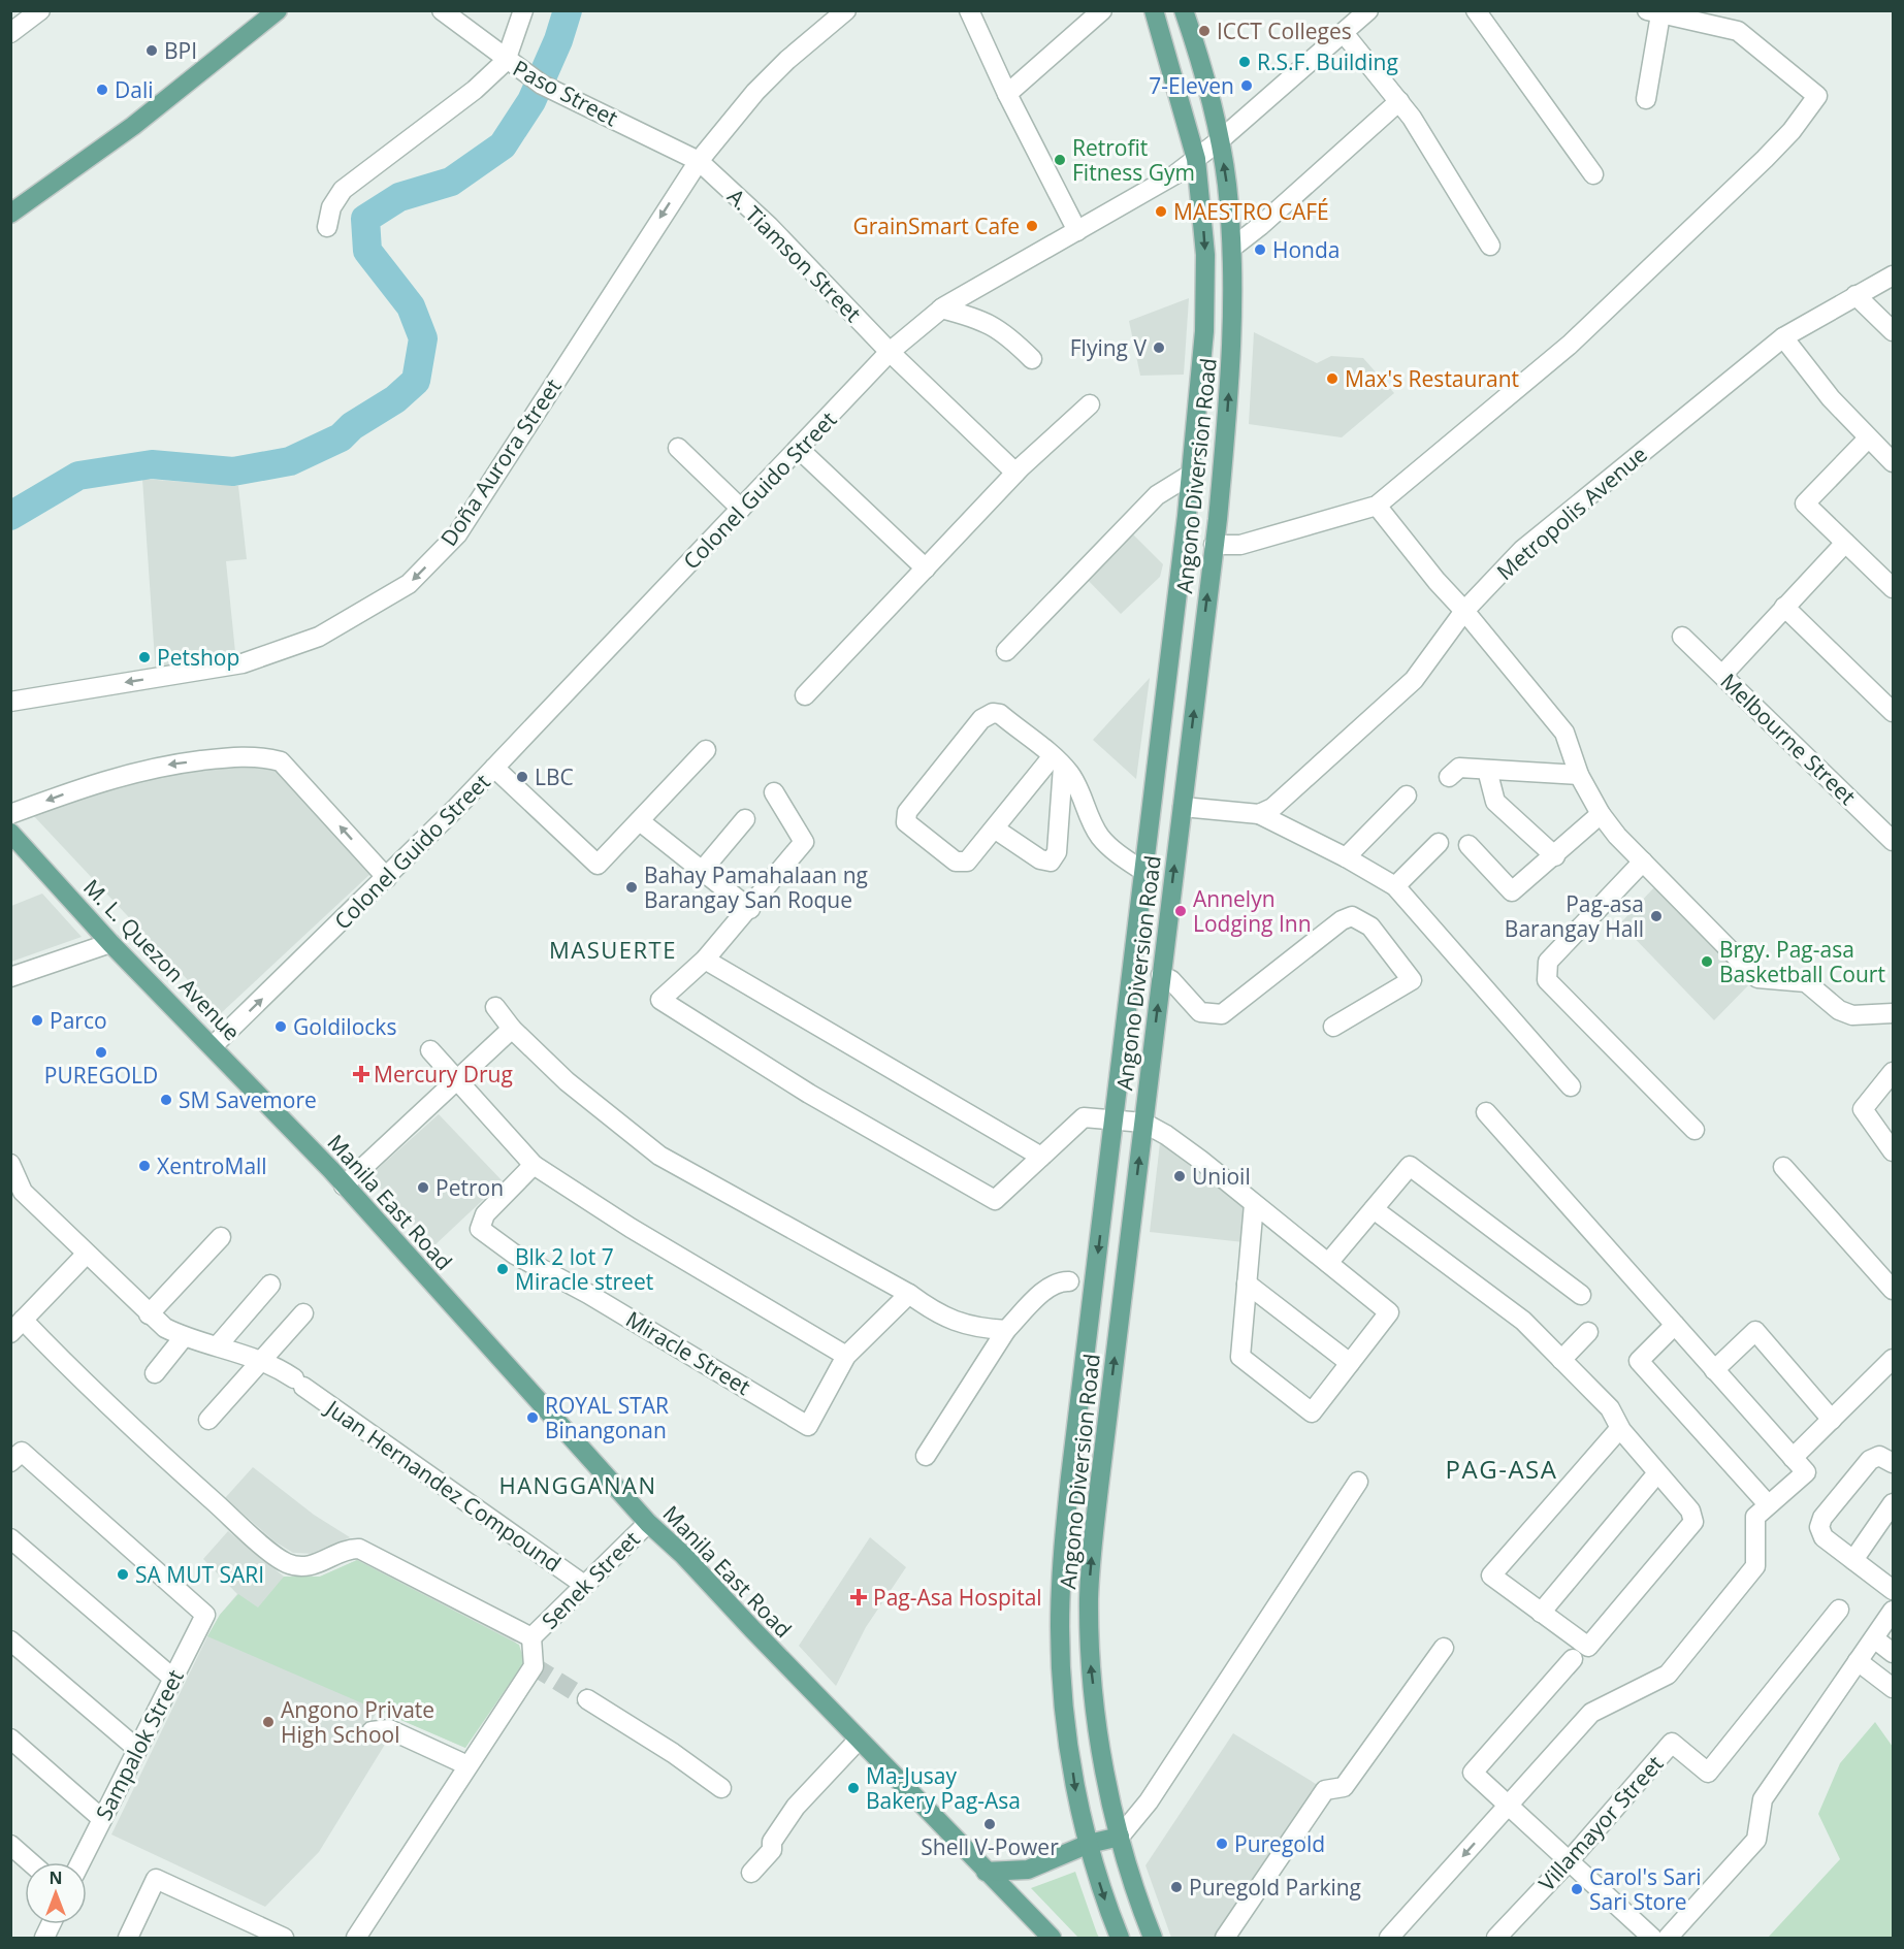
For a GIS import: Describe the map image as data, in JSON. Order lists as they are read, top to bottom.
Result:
{
  "streets": {
    "main road": ["Angono Diversion Road", "M. L. Quezon Avenue", "Manila East Road"],
    "street": [
      "Paso Street",
      "A. Tiamson Street",
      "Doña Aurora Street",
      "Colonel Guido Street",
      "Metropolis Avenue",
      "Melbourne Street",
      "Miracle Street",
      "Juan Hernandez Compound",
      "Senek Street",
      "Sampalok Street",
      "Villamayor Street"
    ]
  },
  "crossings": [
    ["Paso Street", "A. Tiamson Street"],
    ["Paso Street", "Doña Aurora Street"],
    ["A. Tiamson Street", "Doña Aurora Street"],
    ["A. Tiamson Street", "Colonel Guido Street"],
    ["Angono Diversion Road", "Colonel Guido Street"],
    ["Colonel Guido Street", "M. L. Quezon Avenue"],
    ["M. L. Quezon Avenue", "Manila East Road"],
    ["Manila East Road", "Senek Street"],
    ["Juan Hernandez Compound", "Senek Street"]
  ],
  "one_way": ["Doña Aurora Street"],
  "districts": ["MASUERTE", "PAG-ASA", "HANGGANAN"],
  "places": {
    "other": [
      "ICCT Colleges",
      "BPI",
      "R.S.F. Building",
      "7-Eleven",
      "Dali",
      "Retrofit Fitness Gym",
      "MAESTRO CAFÉ",
      "GrainSmart Cafe",
      "Honda",
      "Flying V",
      "Max's Restaurant",
      "Petshop",
      "LBC",
      "Bahay Pamahalaan ng Barangay San Roque",
      "Annelyn Lodging Inn",
      "Pag-asa Barangay Hall",
      "Brgy. Pag-asa Basketball Court",
      "Parco",
      "Goldilocks",
      "PUREGOLD",
      "SM Savemore",
      "XentroMall",
      "Unioil",
      "Petron",
      "Blk 2 lot 7 Miracle street",
      "ROYAL STAR Binangonan",
      "SA MUT SARI",
      "Angono Private High School",
      "Ma-Jusay Bakery Pag-Asa",
      "Shell V-Power",
      "Puregold",
      "Puregold Parking",
      "Carol's Sari Sari Store"
    ],
    "health": ["Mercury Drug", "Pag-Asa Hospital"]
  },
  "north": "top"
}
